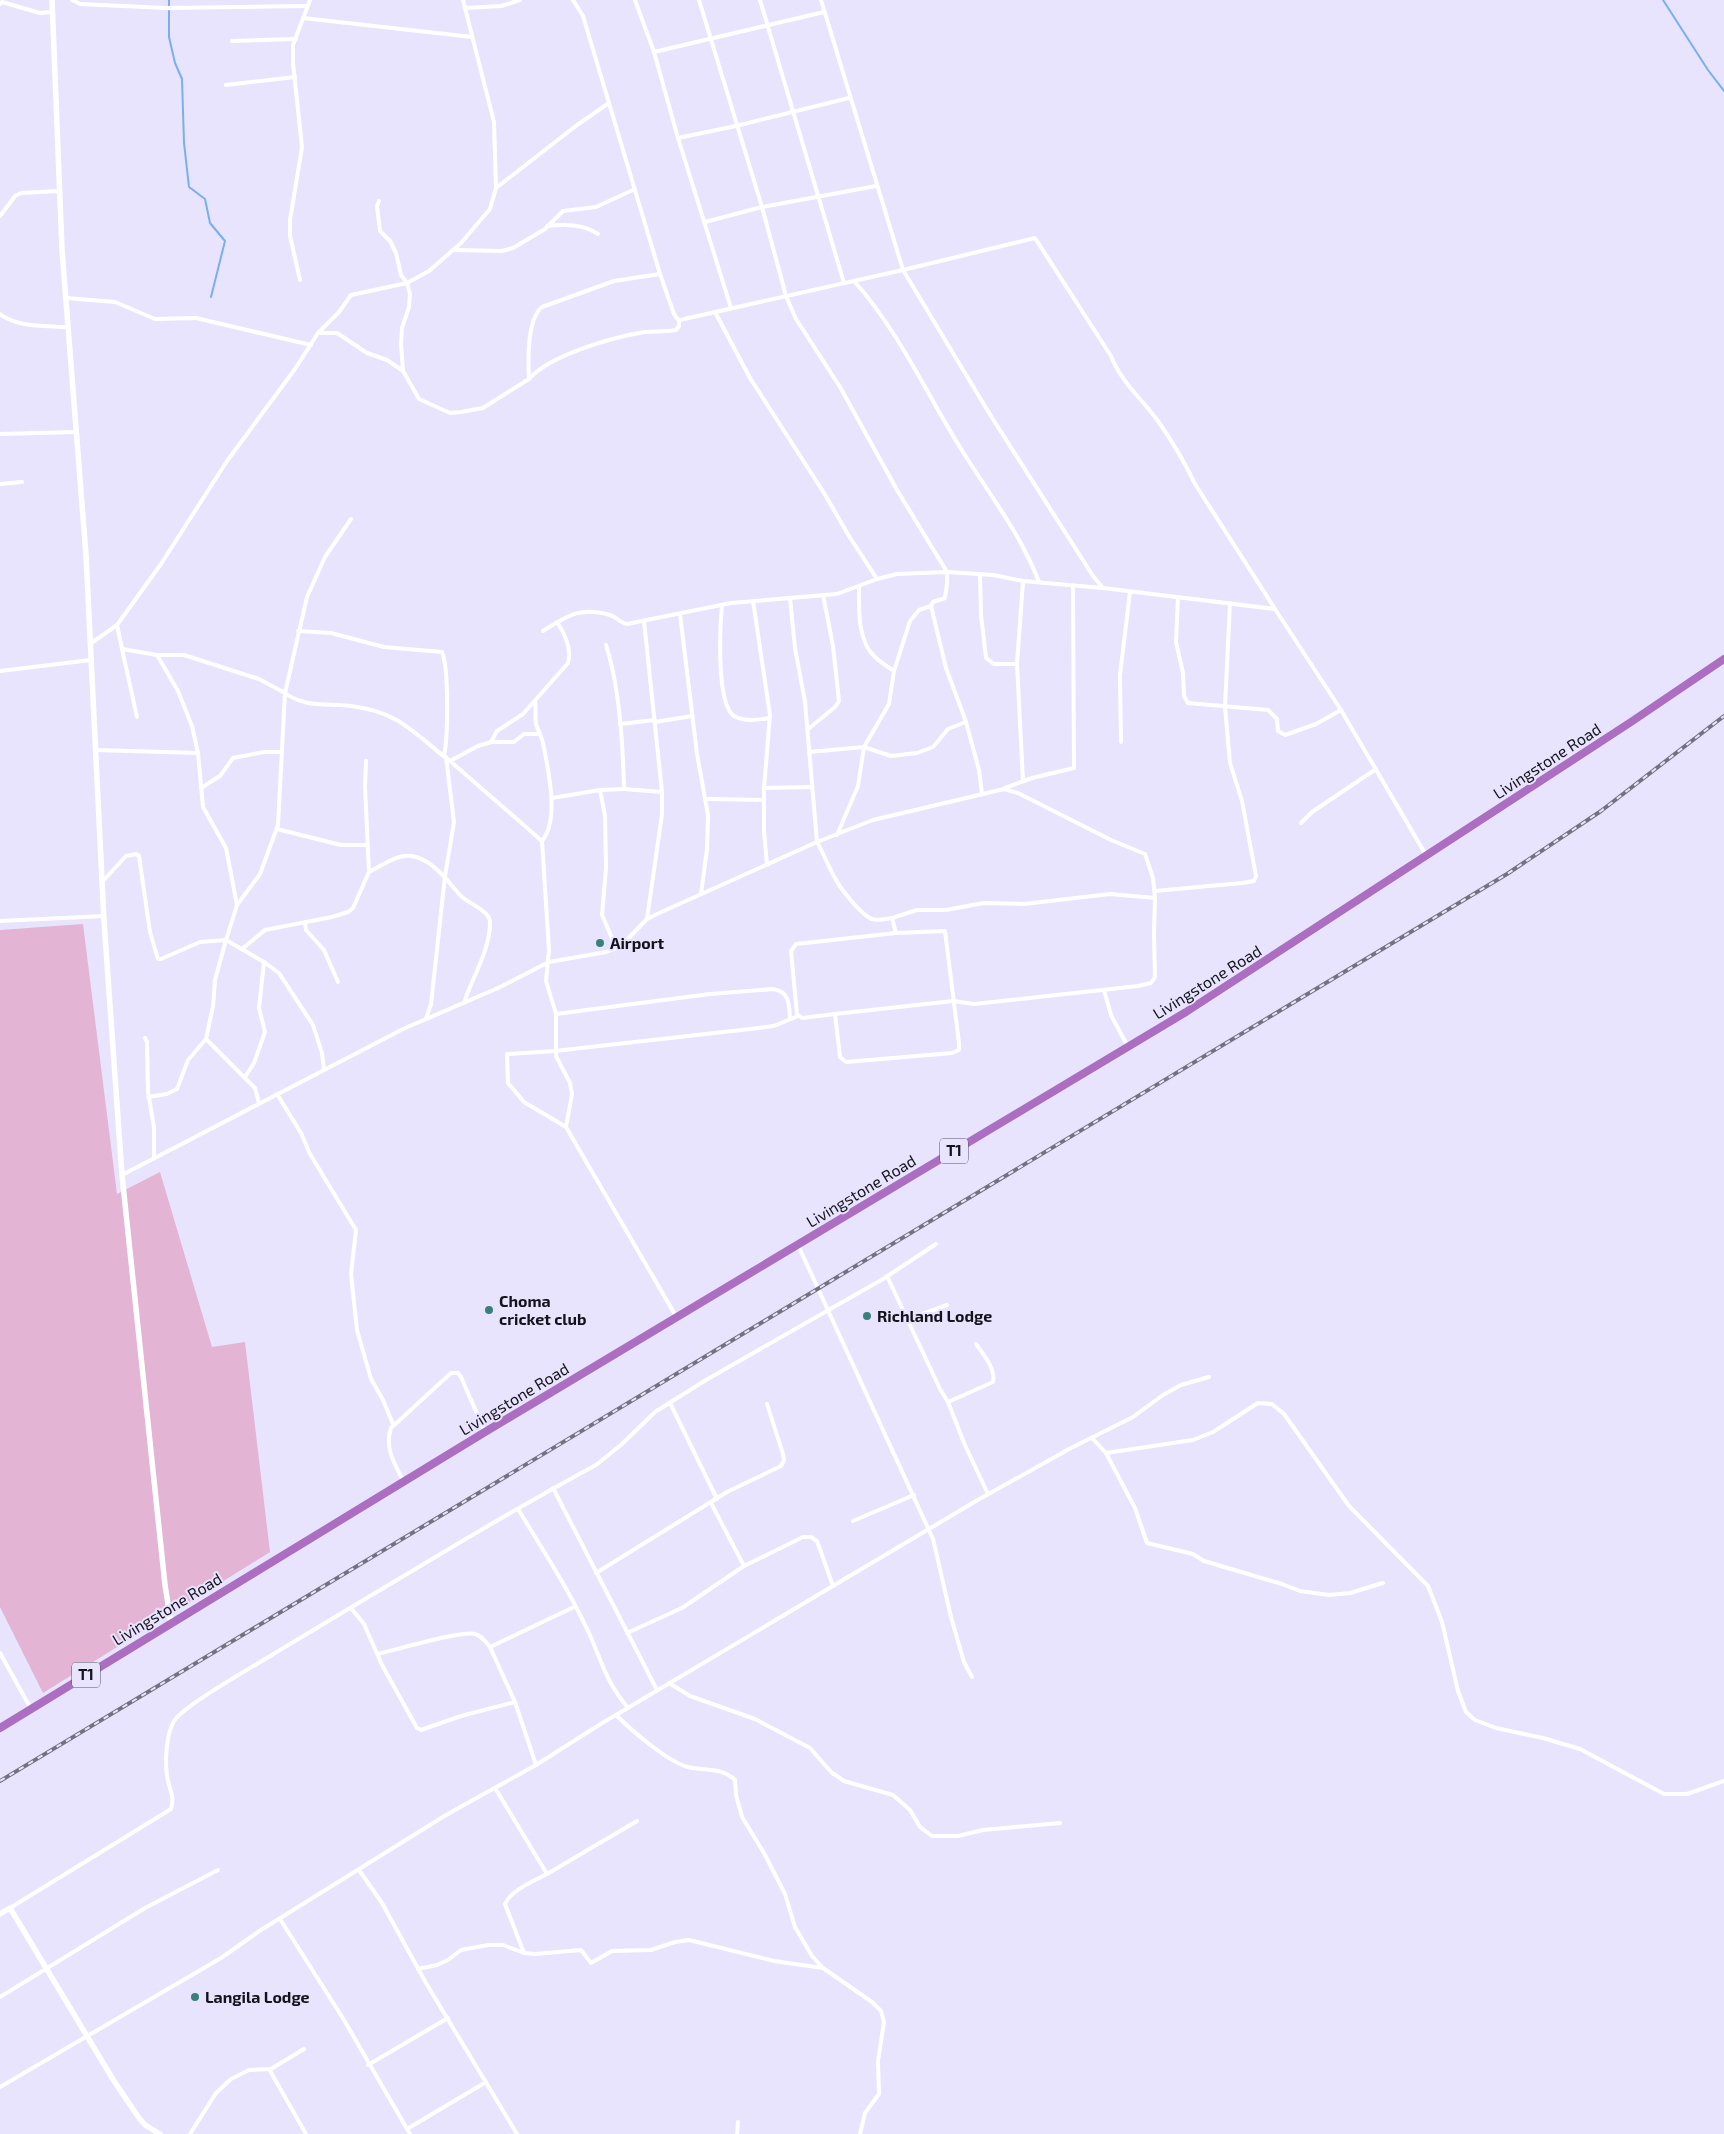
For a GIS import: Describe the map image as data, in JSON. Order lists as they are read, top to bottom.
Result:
{
  "streets": {
    "highway": ["Livingstone Road", "T1"]
  },
  "places": [
    "Airport",
    "Choma cricket club",
    "Richland Lodge",
    "Langila Lodge"
  ]
}
